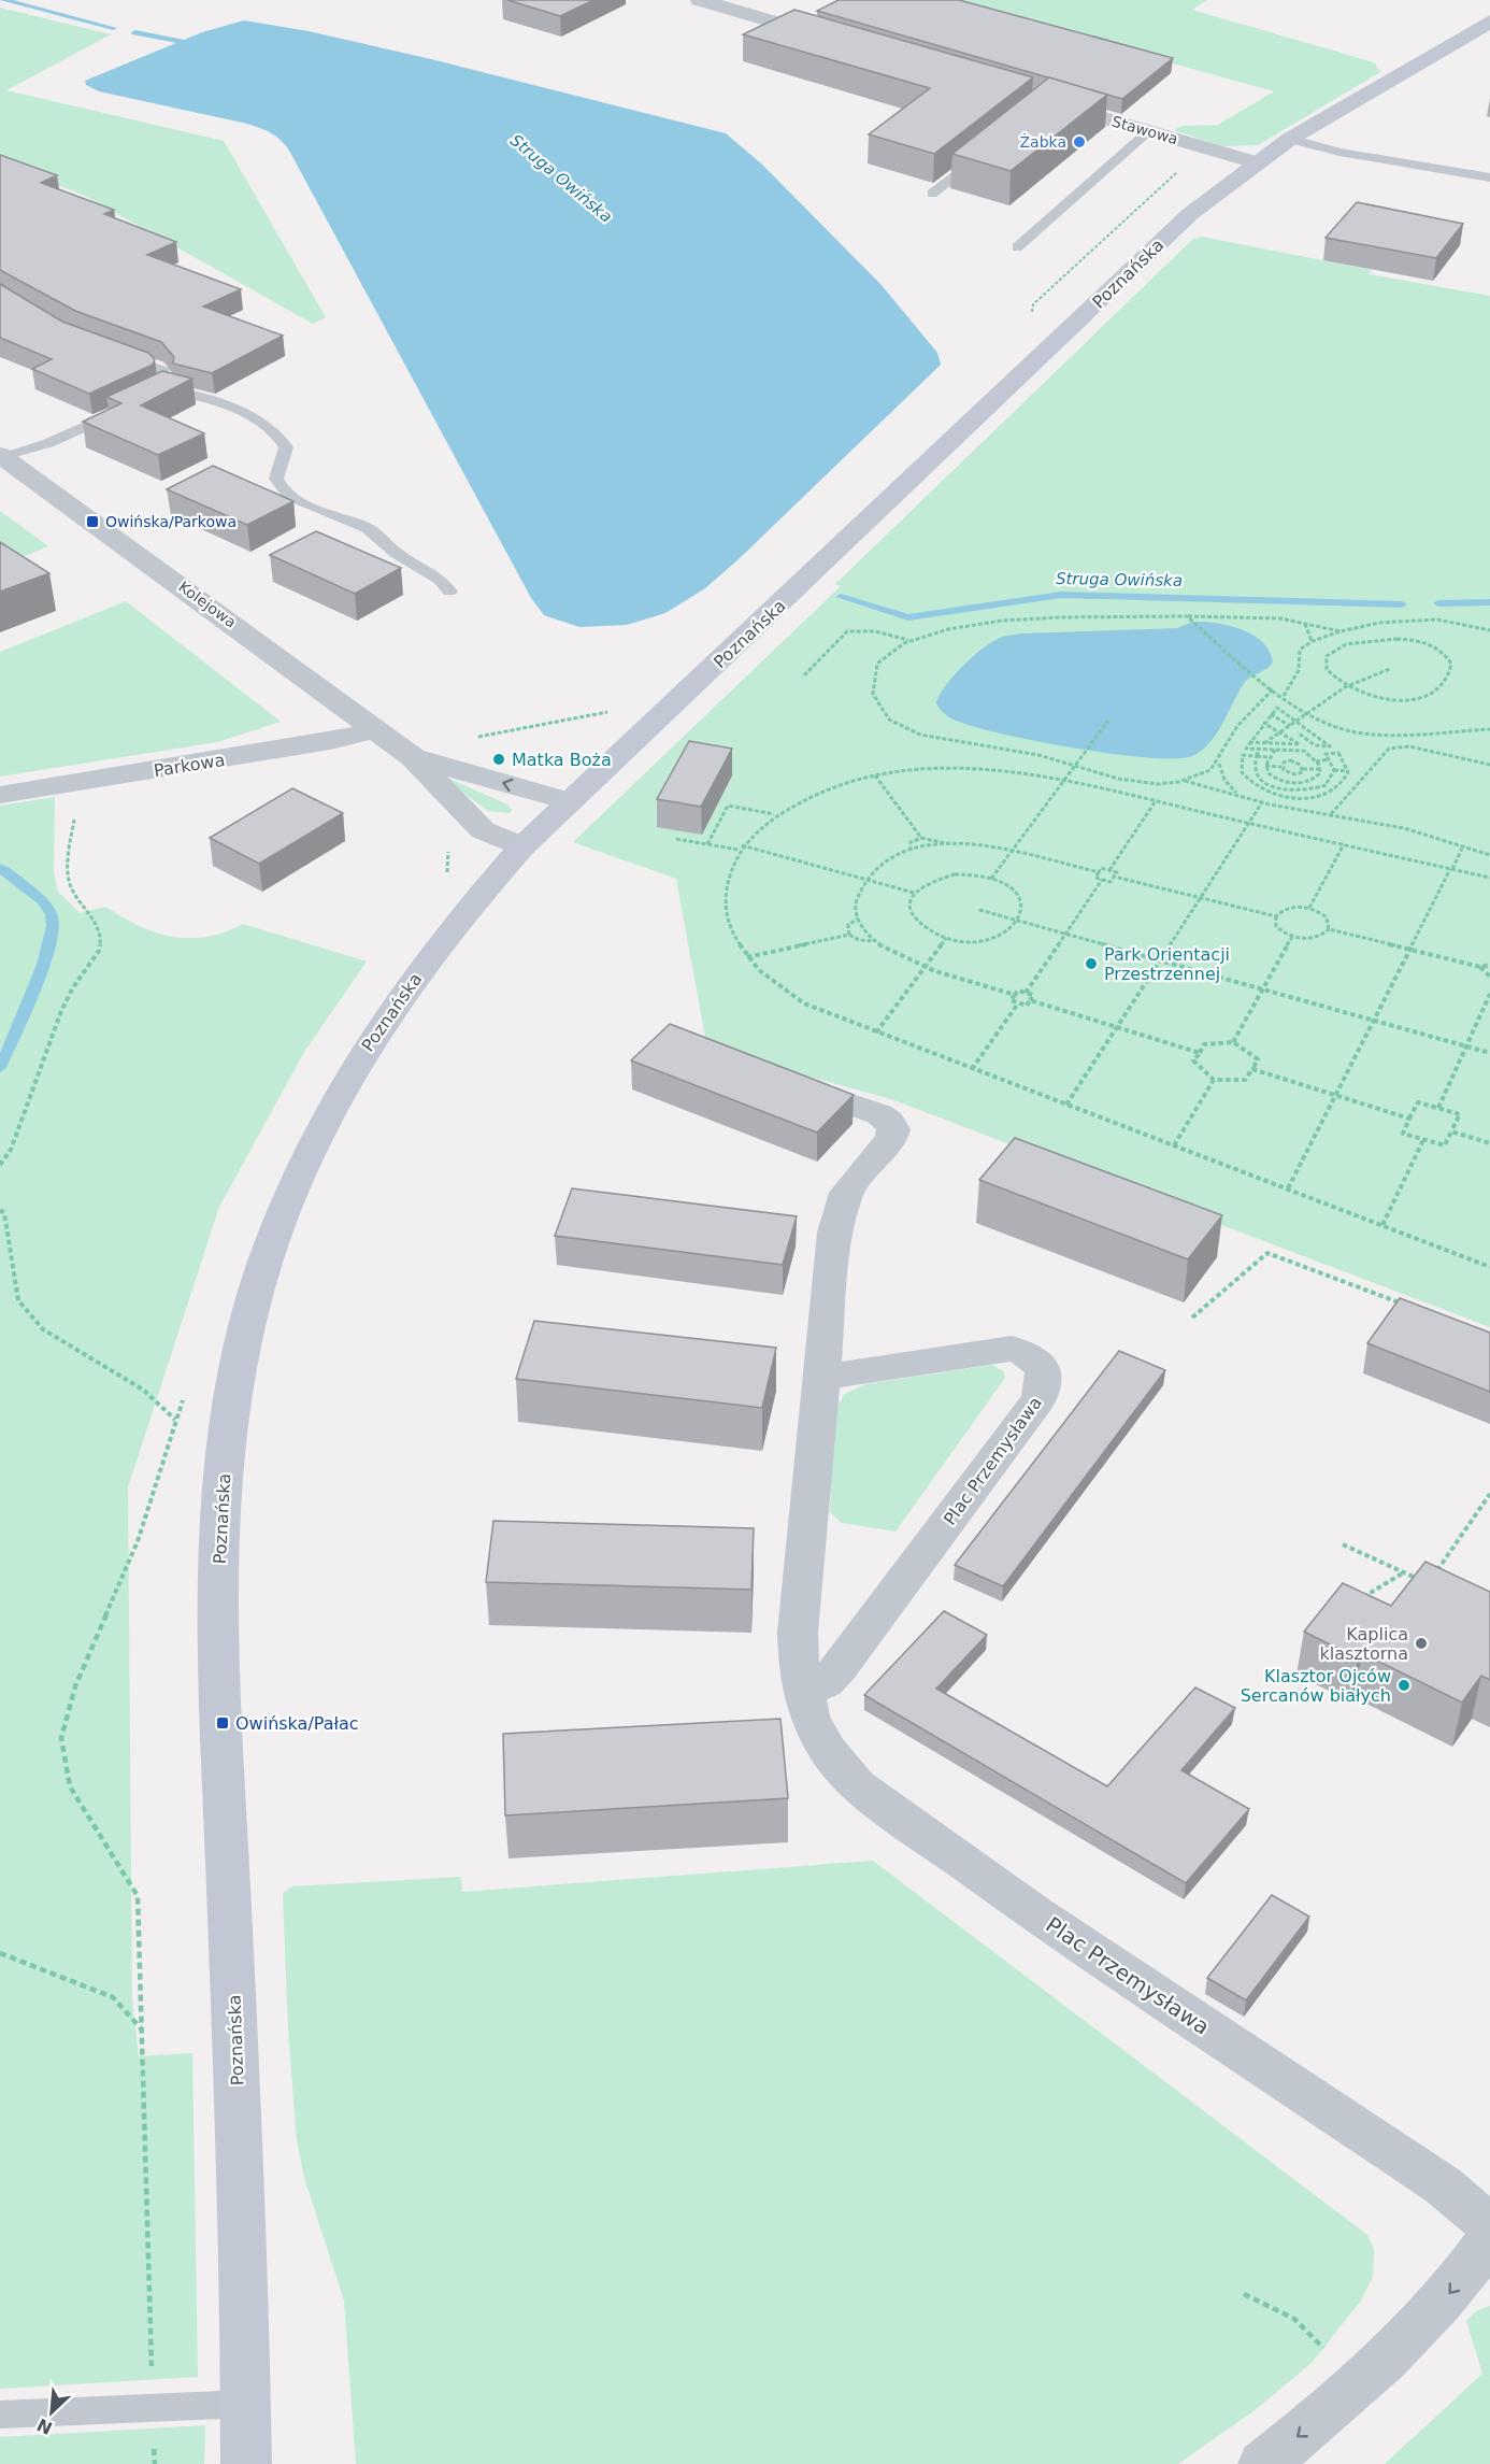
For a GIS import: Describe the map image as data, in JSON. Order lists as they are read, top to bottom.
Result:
{
  "streets": {
    "main road": ["Poznańska"],
    "street": [
      "Stawowa",
      "Kolejowa",
      "Parkowa",
      "Plac Przemysława"
    ]
  },
  "crossings": [
    ["Stawowa", "Poznańska"],
    ["Poznańska", "Kolejowa"],
    ["Kolejowa", "Parkowa"]
  ],
  "water": ["Struga Owińska"],
  "places": {
    "other": [
      "Żabka",
      "Matka Boża",
      "Park Orientacji Przestrzennej",
      "Kaplica klasztorna",
      "Klasztor Ojców Sercanów białych"
    ],
    "transit": ["Owińska/Parkowa", "Owińska/Pałac"]
  },
  "north": "bottom left"
}
